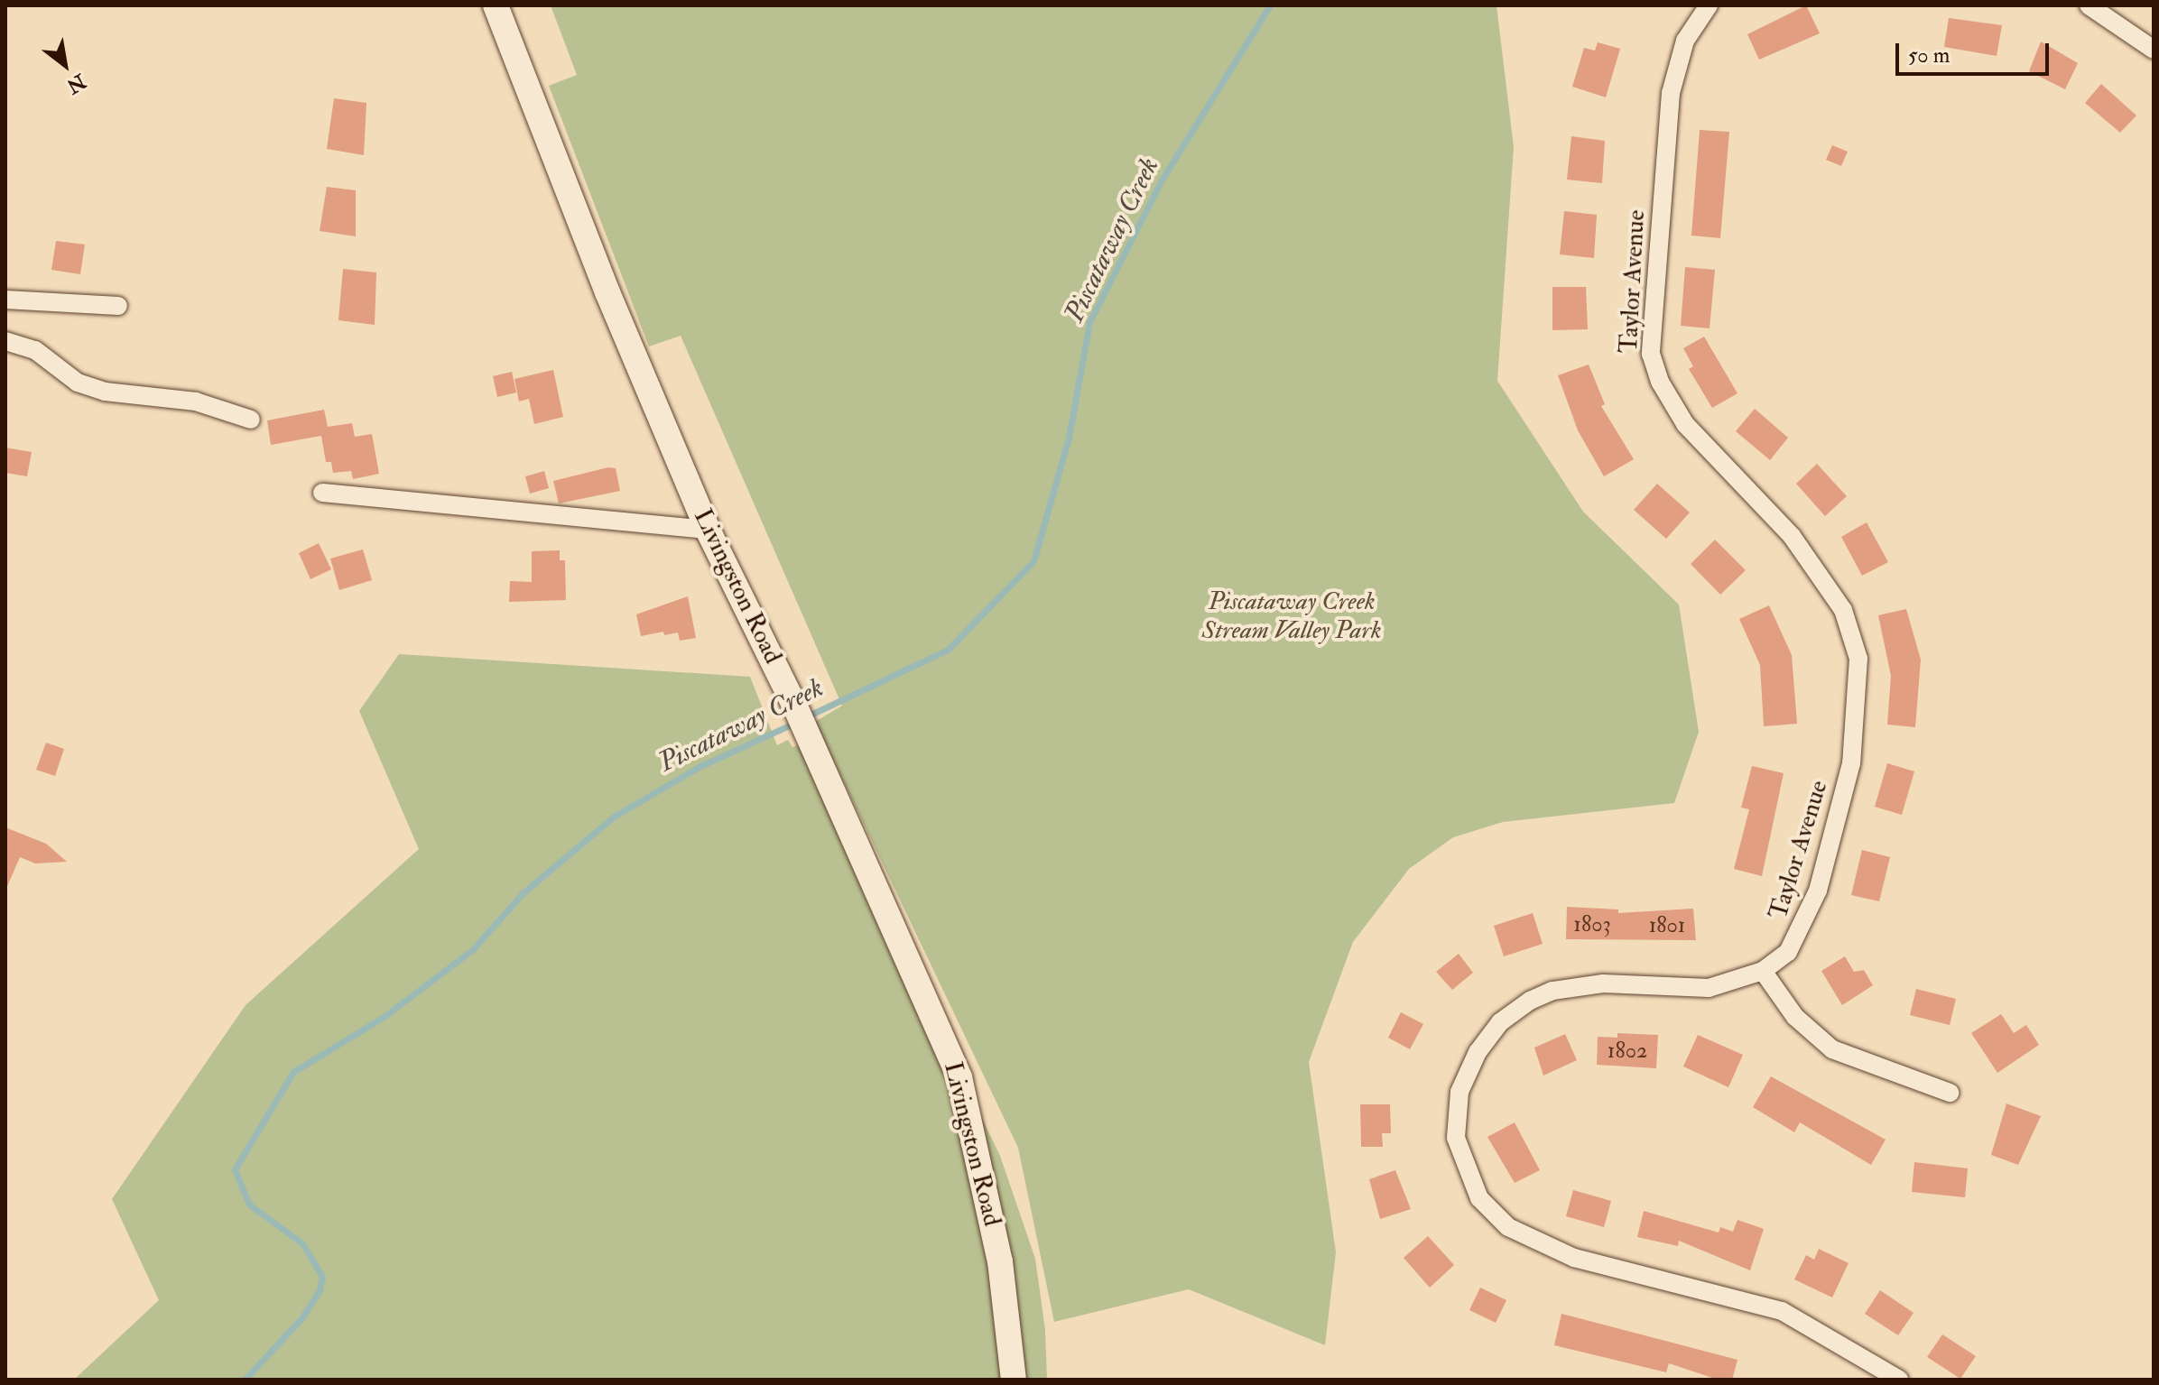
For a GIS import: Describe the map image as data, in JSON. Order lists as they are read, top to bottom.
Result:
{
  "streets": {
    "main road": ["Livingston Road"],
    "street": ["Taylor Avenue"]
  },
  "water": ["Piscataway Creek"],
  "parks": ["Piscataway Creek Stream Valley Park"],
  "house_numbers": ["1803", "1801", "1802"],
  "scale_bar": "50 m",
  "north": "bottom right"
}
